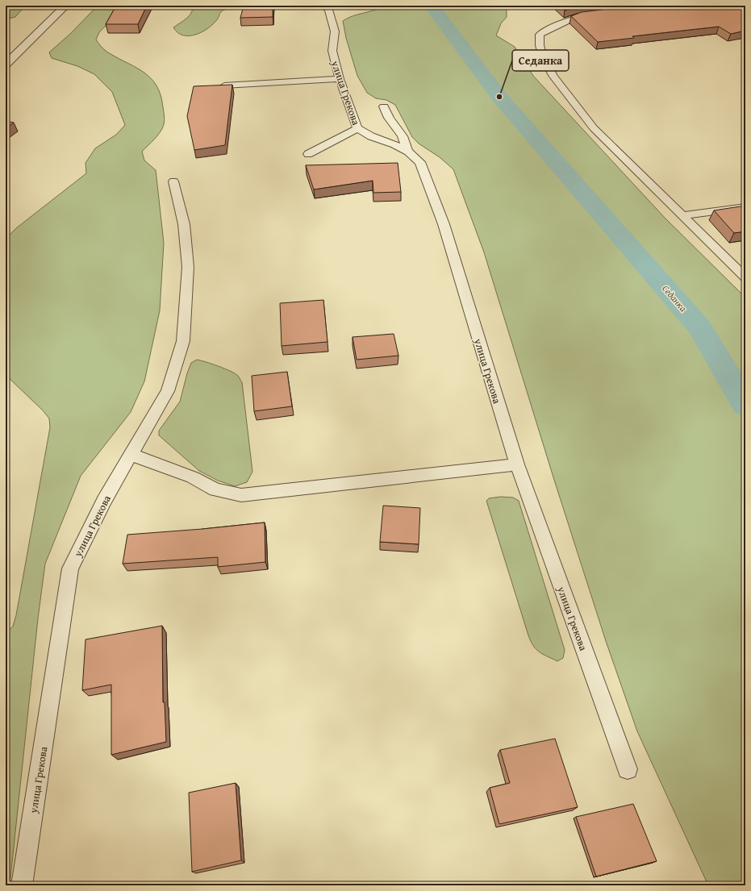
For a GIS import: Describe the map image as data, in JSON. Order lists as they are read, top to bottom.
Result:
{
  "streets": {
    "lane": ["улица Грекова"]
  },
  "water": ["Седанка"],
  "places": ["Седанка"]
}
